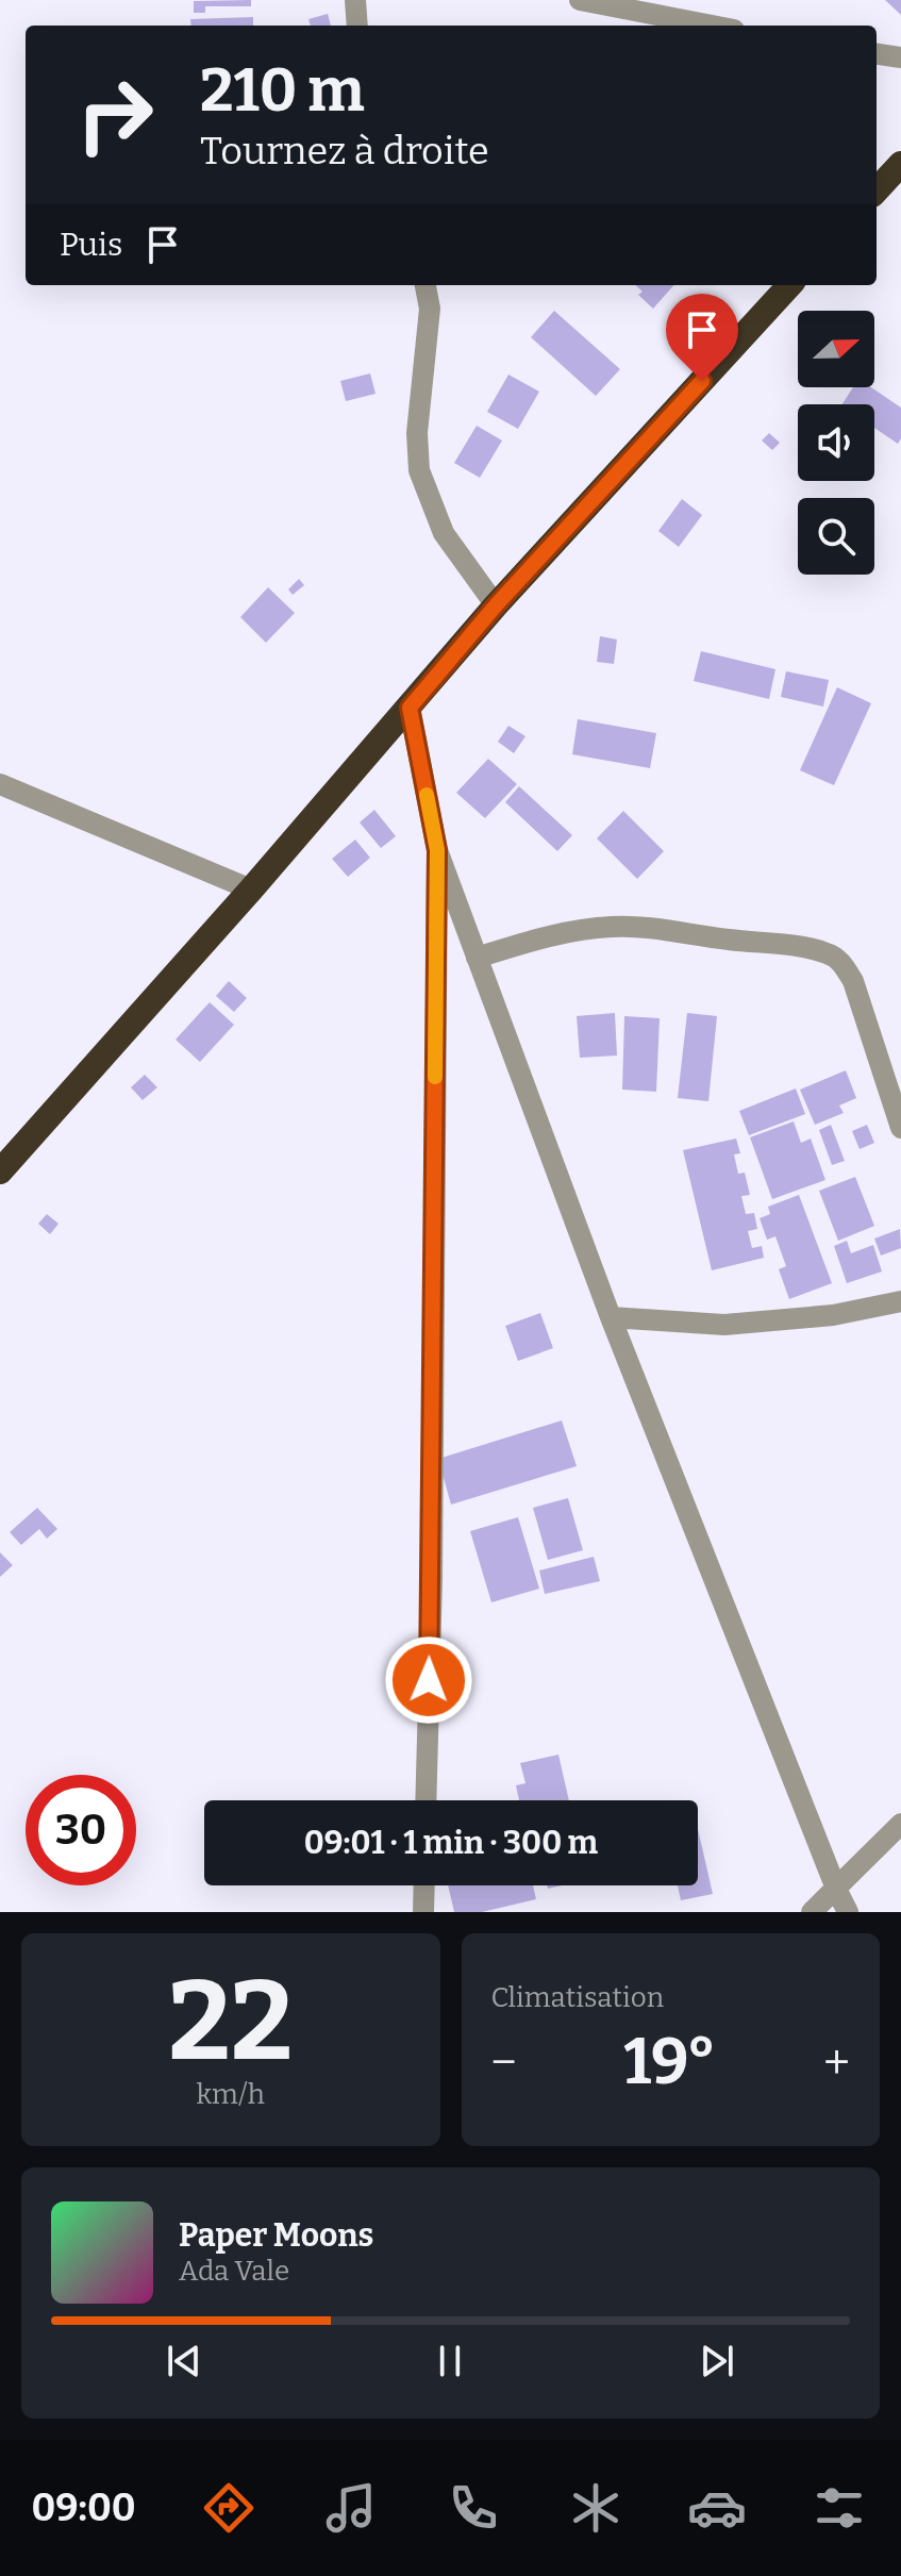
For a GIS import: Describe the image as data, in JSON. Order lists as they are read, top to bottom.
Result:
{
  "north": "right",
  "page": {
    "turn": ["210 m", "Tournez à droite"],
    "then": "Puis",
    "limit": "30",
    "trip": "09:01 · 1 min · 300 m",
    "tile": [
      ["22", "km/h"],
      "Climatisation"
    ],
    "heat": ["−", "19°", "+"],
    "song": ["Paper Moons", "Ada Vale"],
    "tabs": "09:00"
  }
}
